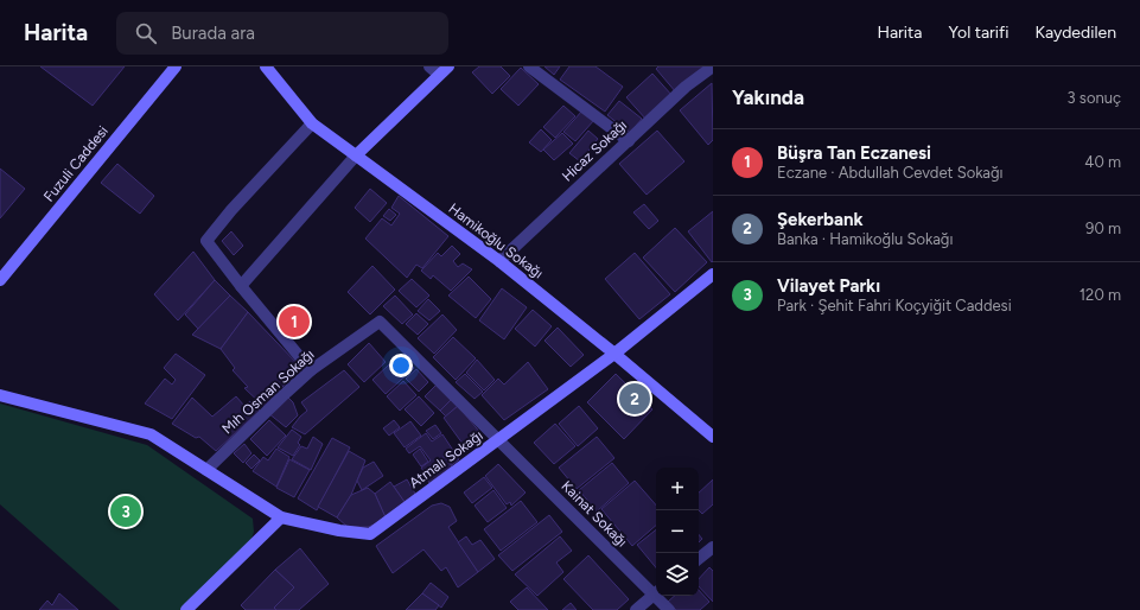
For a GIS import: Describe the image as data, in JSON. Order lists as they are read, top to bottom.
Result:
{
  "streets": {
    "main road": ["Fuzuli Caddesi", "Hamikoğlu Sokağı", "Atmalı Sokağı"],
    "street": ["Hicaz Sokağı", "Mıh Osman Sokağı", "Kainat Sokağı"]
  },
  "crossings": [
    ["Hicaz Sokağı", "Hamikoğlu Sokağı"],
    ["Hamikoğlu Sokağı", "Atmalı Sokağı"],
    ["Mıh Osman Sokağı", "Atmalı Sokağı"],
    ["Mıh Osman Sokağı", "Kainat Sokağı"],
    ["Atmalı Sokağı", "Kainat Sokağı"]
  ],
  "page": {
    "header": "Harita",
    "search": "Burada ara",
    "nav": ["Harita", "Yol tarifi", "Kaydedilen"],
    "heading": ["Yakında", "3 sonuç"],
    "list": [
      {
        "mark": "1",
        "name": "Büşra Tan Eczanesi",
        "note": "Eczane · Abdullah Cevdet Sokağı",
        "value": "40 m"
      },
      {
        "mark": "2",
        "name": "Şekerbank",
        "note": "Banka · Hamikoğlu Sokağı",
        "value": "90 m"
      },
      {
        "mark": "3",
        "name": "Vilayet Parkı",
        "note": "Park · Şehit Fahri Koçyiğit Caddesi",
        "value": "120 m"
      }
    ],
    "pins": ["1", "2", "3"],
    "map_buttons": ["+", "−"]
  }
}
